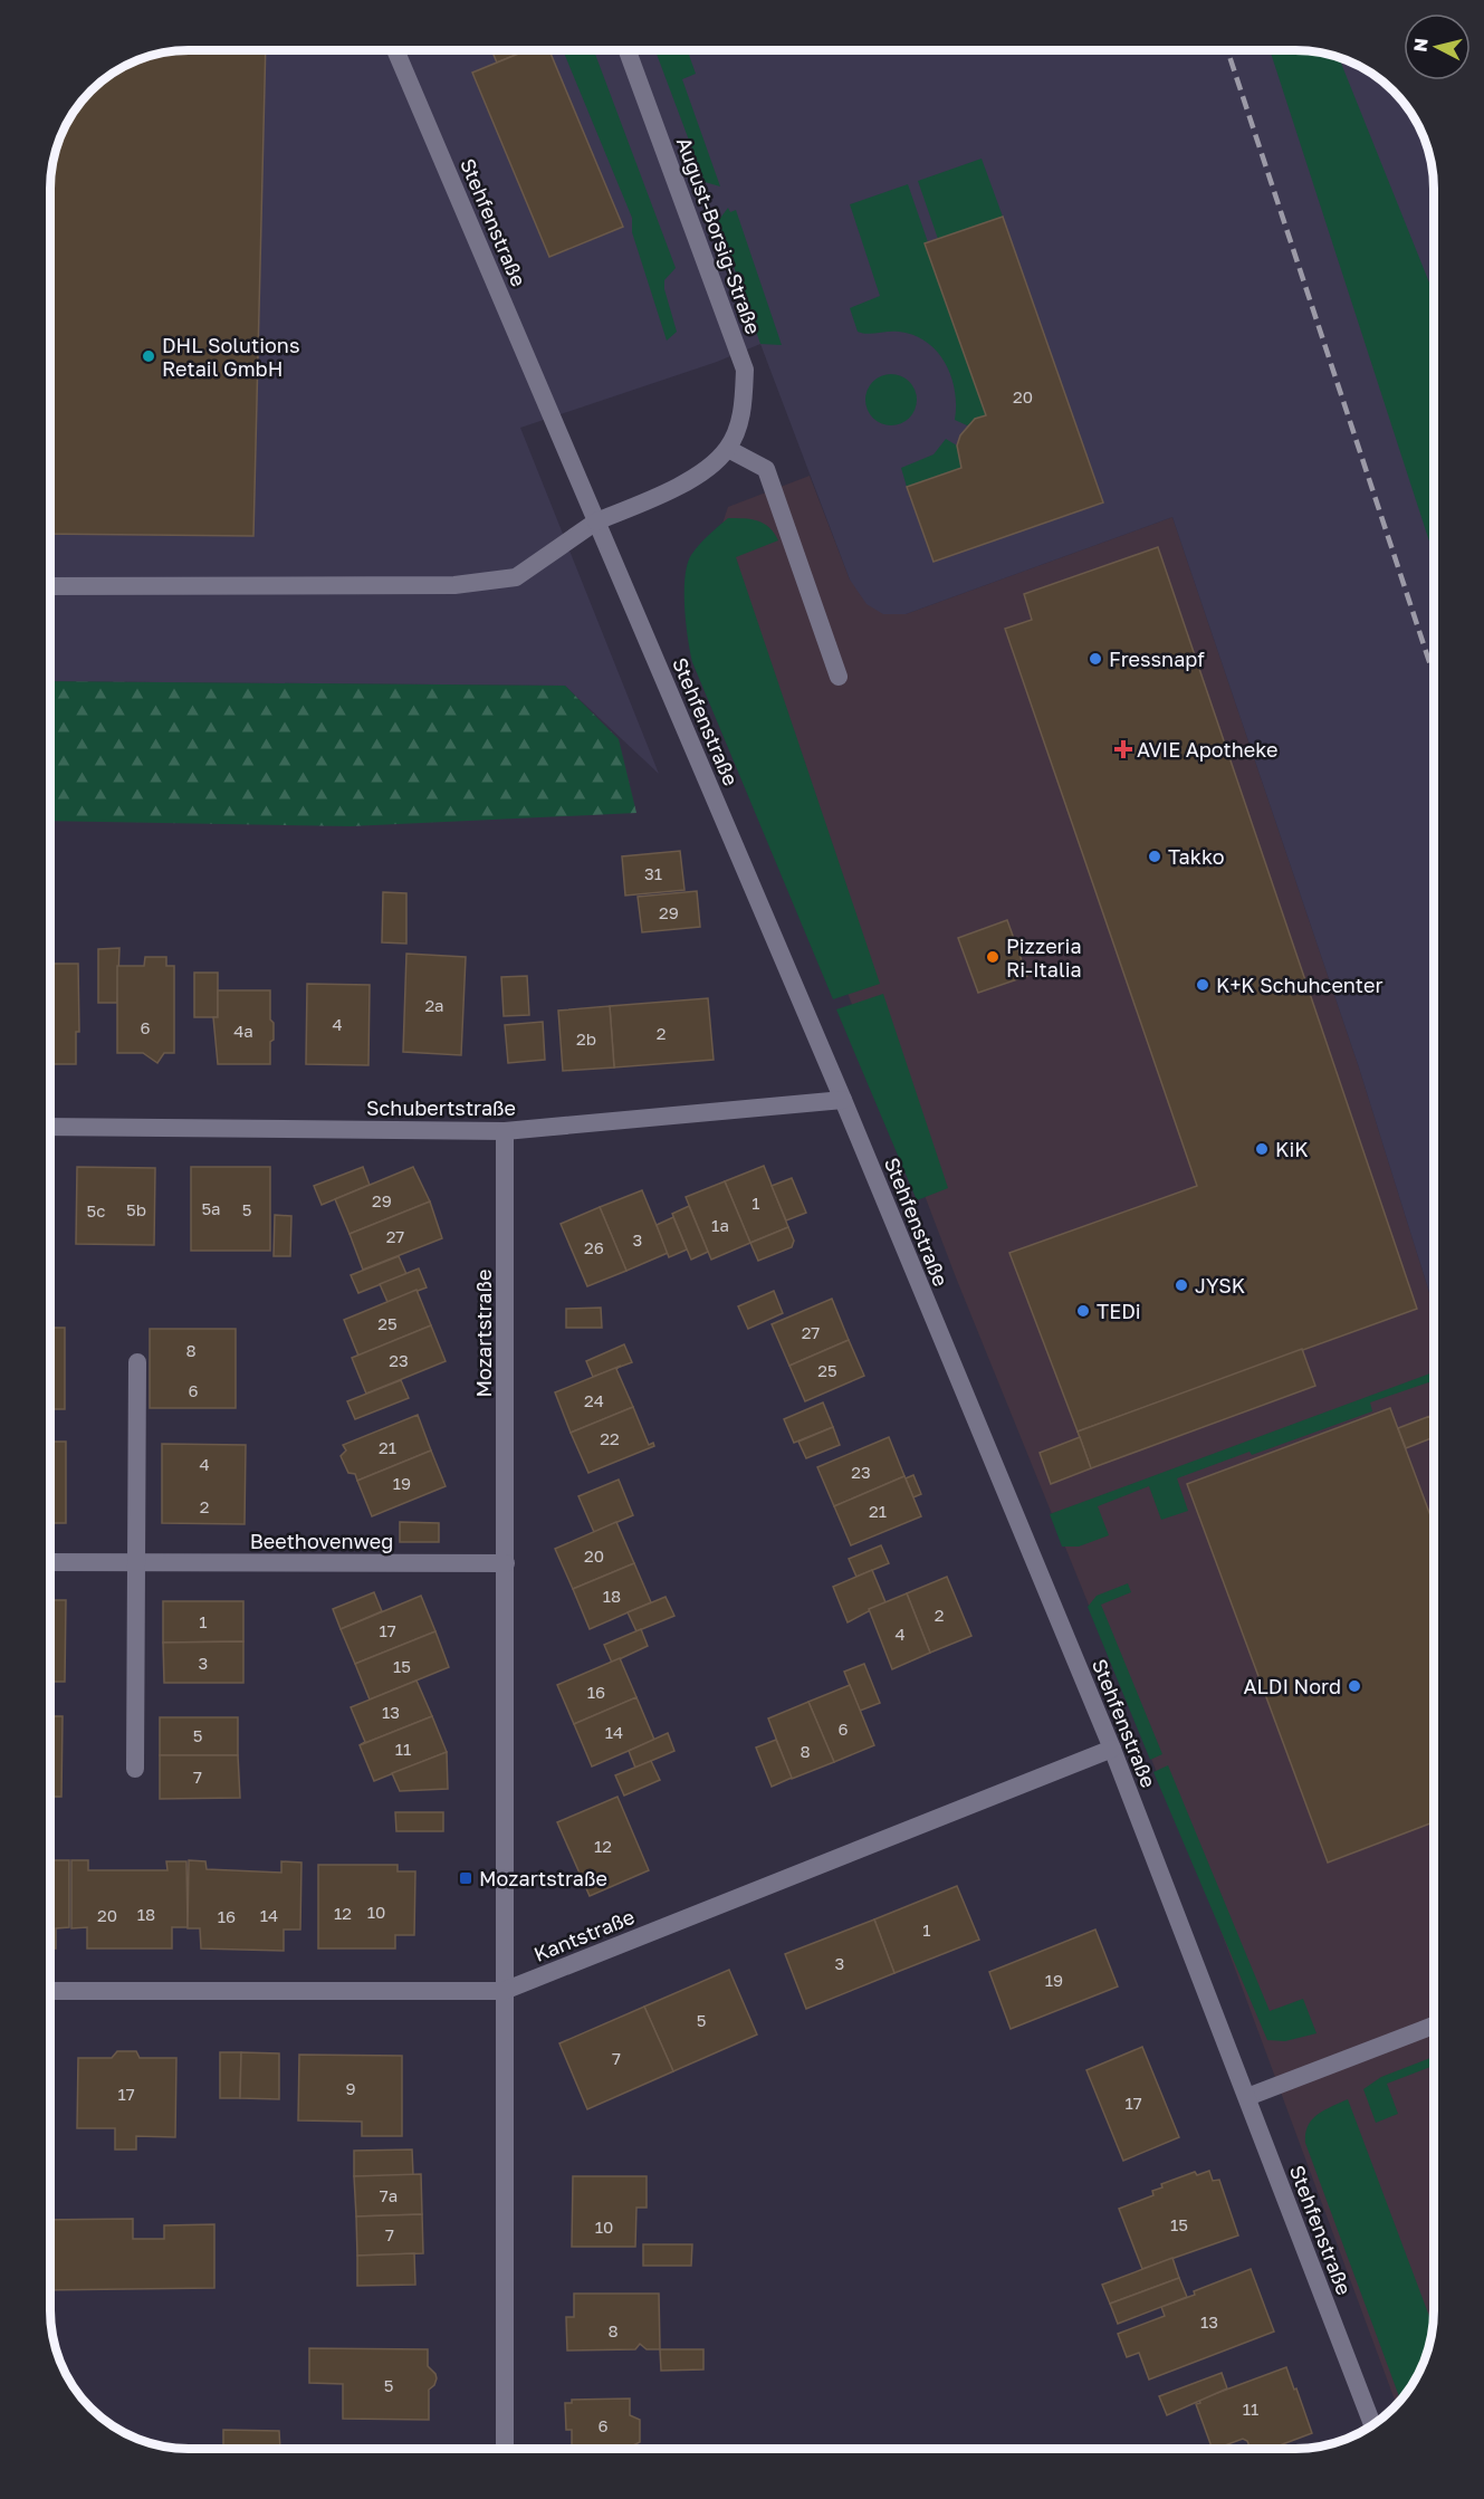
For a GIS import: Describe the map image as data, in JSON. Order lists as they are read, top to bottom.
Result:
{
  "streets": {
    "street": [
      "Stehfenstraße",
      "August-Borsig-Straße",
      "Schubertstraße",
      "Mozartstraße",
      "Beethovenweg",
      "Kantstraße"
    ]
  },
  "crossings": [
    ["Stehfenstraße", "August-Borsig-Straße"],
    ["Stehfenstraße", "Schubertstraße"],
    ["Stehfenstraße", "Kantstraße"],
    ["Schubertstraße", "Mozartstraße"],
    ["Mozartstraße", "Beethovenweg"],
    ["Mozartstraße", "Kantstraße"]
  ],
  "places": {
    "other": [
      "DHL Solutions Retail GmbH",
      "Fressnapf",
      "Takko",
      "Pizzeria Ri-Italia",
      "K+K Schuhcenter",
      "KiK",
      "JYSK",
      "TEDi",
      "ALDI Nord"
    ],
    "health": ["AVIE Apotheke"],
    "transit": ["Mozartstraße"]
  },
  "house_numbers": [
    "20",
    "31",
    "29",
    "2a",
    "4",
    "6",
    "4a",
    "2",
    "2b",
    "29",
    "1",
    "5a",
    "5b",
    "5",
    "5c",
    "1a",
    "27",
    "3",
    "26",
    "25",
    "27",
    "8",
    "23",
    "25",
    "6",
    "24",
    "22",
    "21",
    "4",
    "23",
    "19",
    "2",
    "21",
    "20",
    "18",
    "2",
    "1",
    "17",
    "4",
    "3",
    "15",
    "16",
    "13",
    "6",
    "14",
    "5",
    "11",
    "8",
    "7",
    "12",
    "10",
    "12",
    "18",
    "20",
    "14",
    "16",
    "1",
    "3",
    "19",
    "5",
    "7",
    "9",
    "17",
    "17",
    "7a",
    "15",
    "10",
    "7",
    "13",
    "8",
    "5",
    "11",
    "6"
  ],
  "north": "left"
}
